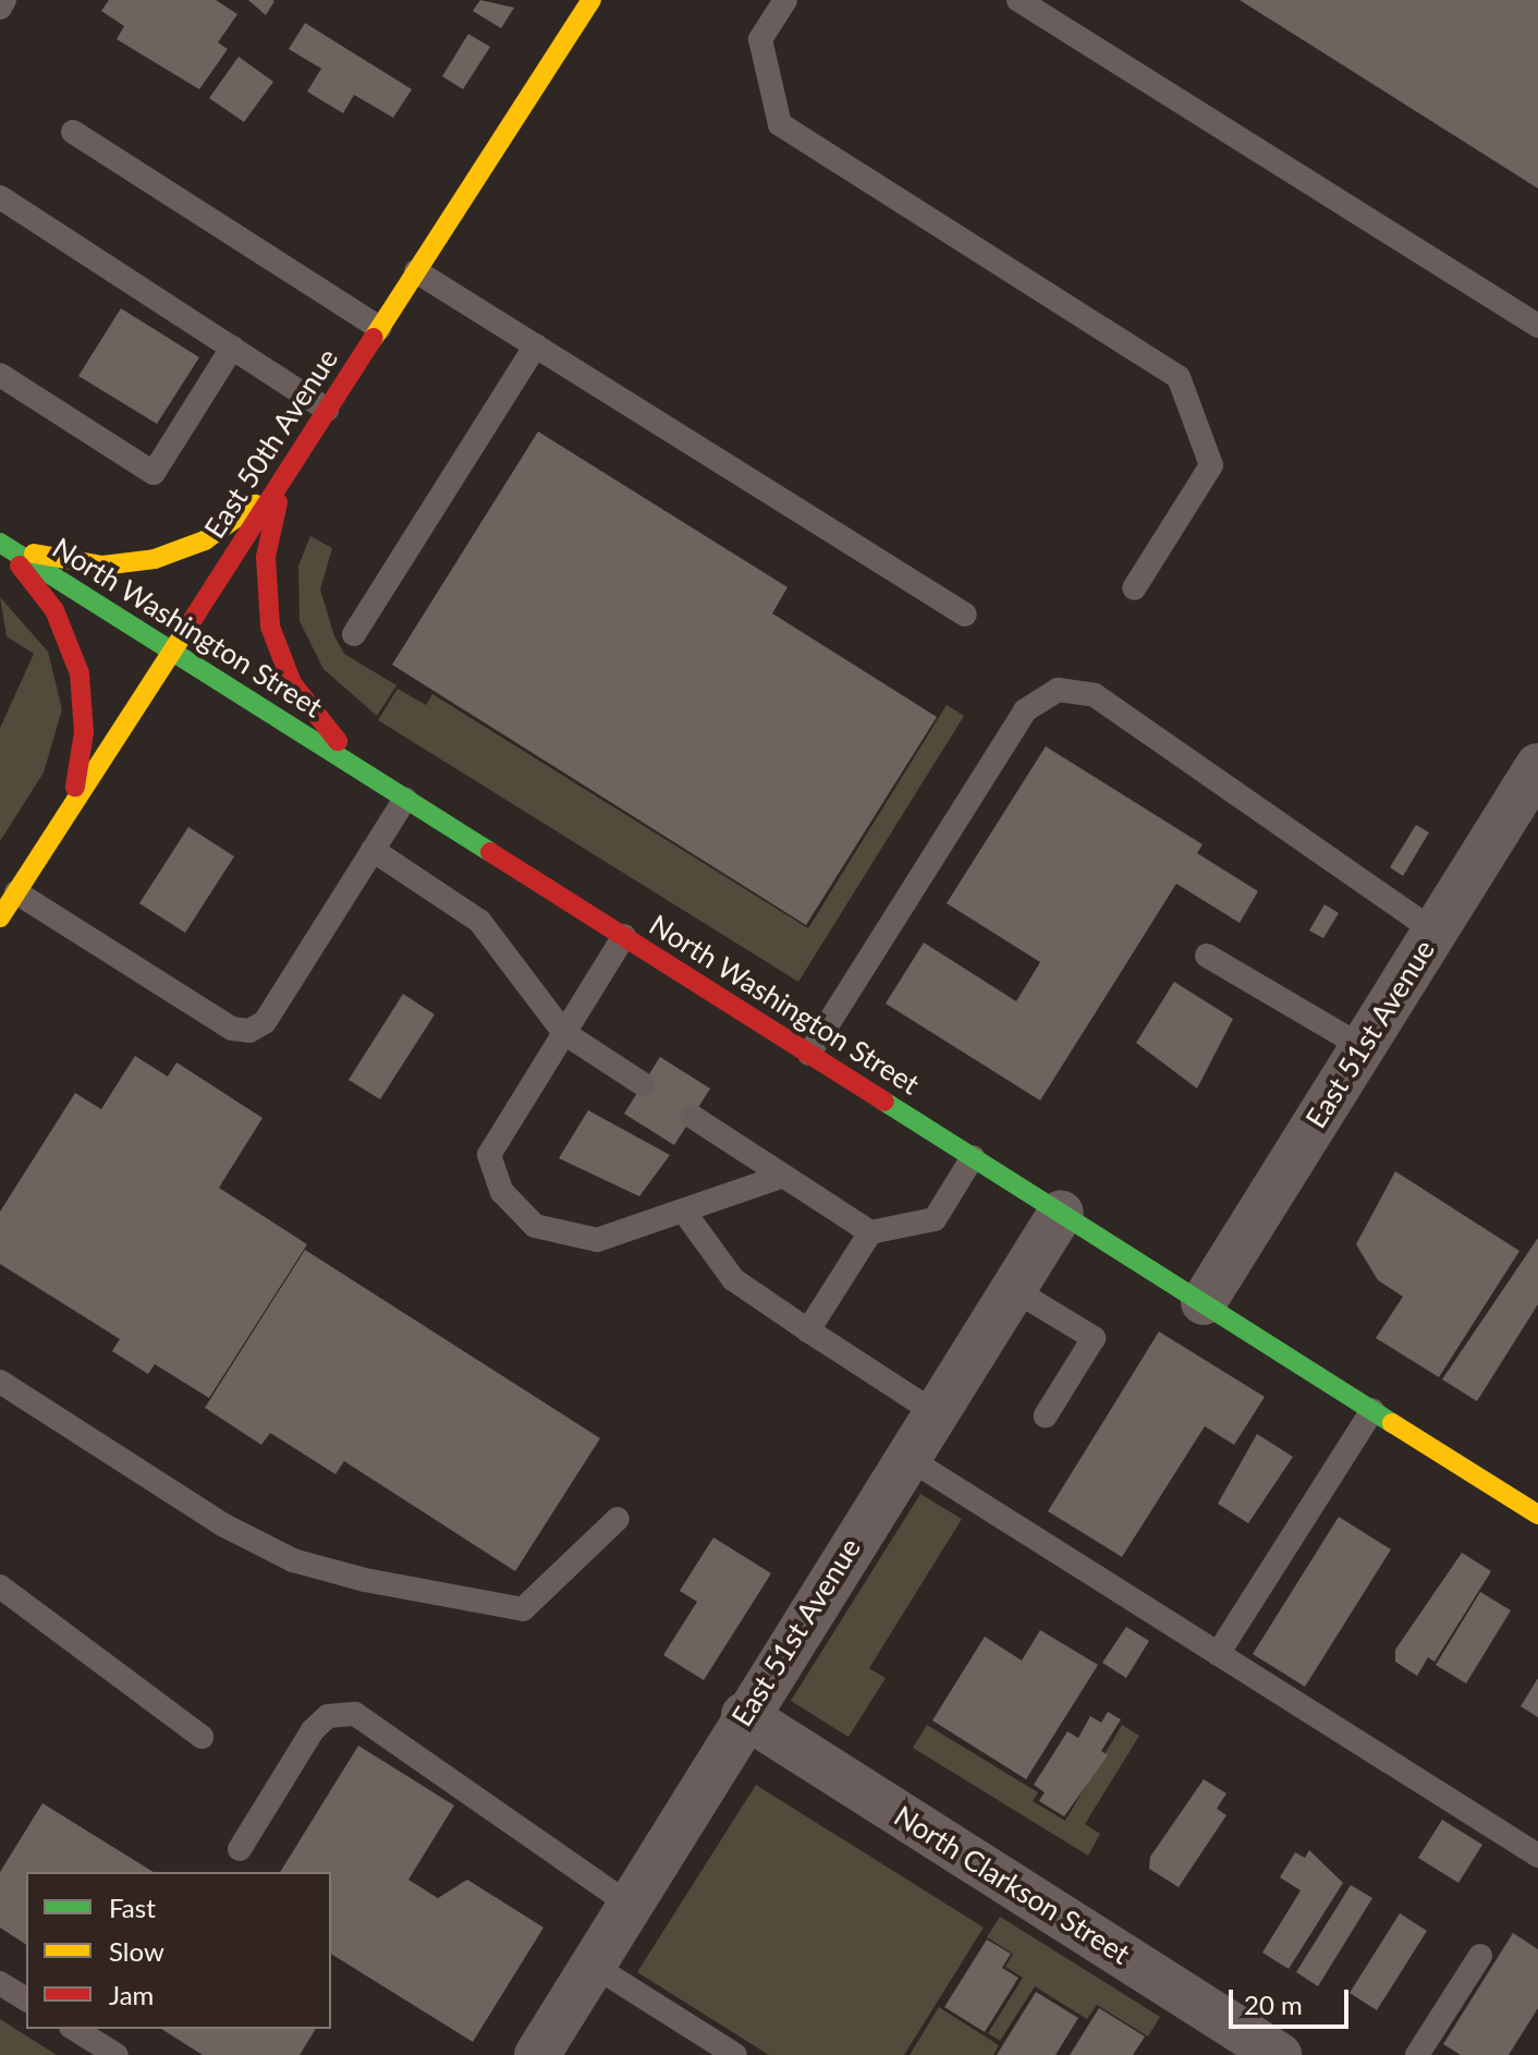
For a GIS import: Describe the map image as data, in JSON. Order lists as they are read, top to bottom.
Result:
{
  "streets": {
    "main road": ["East 50th Avenue", "North Washington Street"],
    "street": ["East 51st Avenue", "North Clarkson Street"]
  },
  "crossings": [
    ["East 50th Avenue", "North Washington Street"],
    ["North Washington Street", "East 51st Avenue"],
    ["East 51st Avenue", "North Clarkson Street"]
  ],
  "legend": ["Fast", "Slow", "Jam"],
  "scale_bar": "20 m"
}
